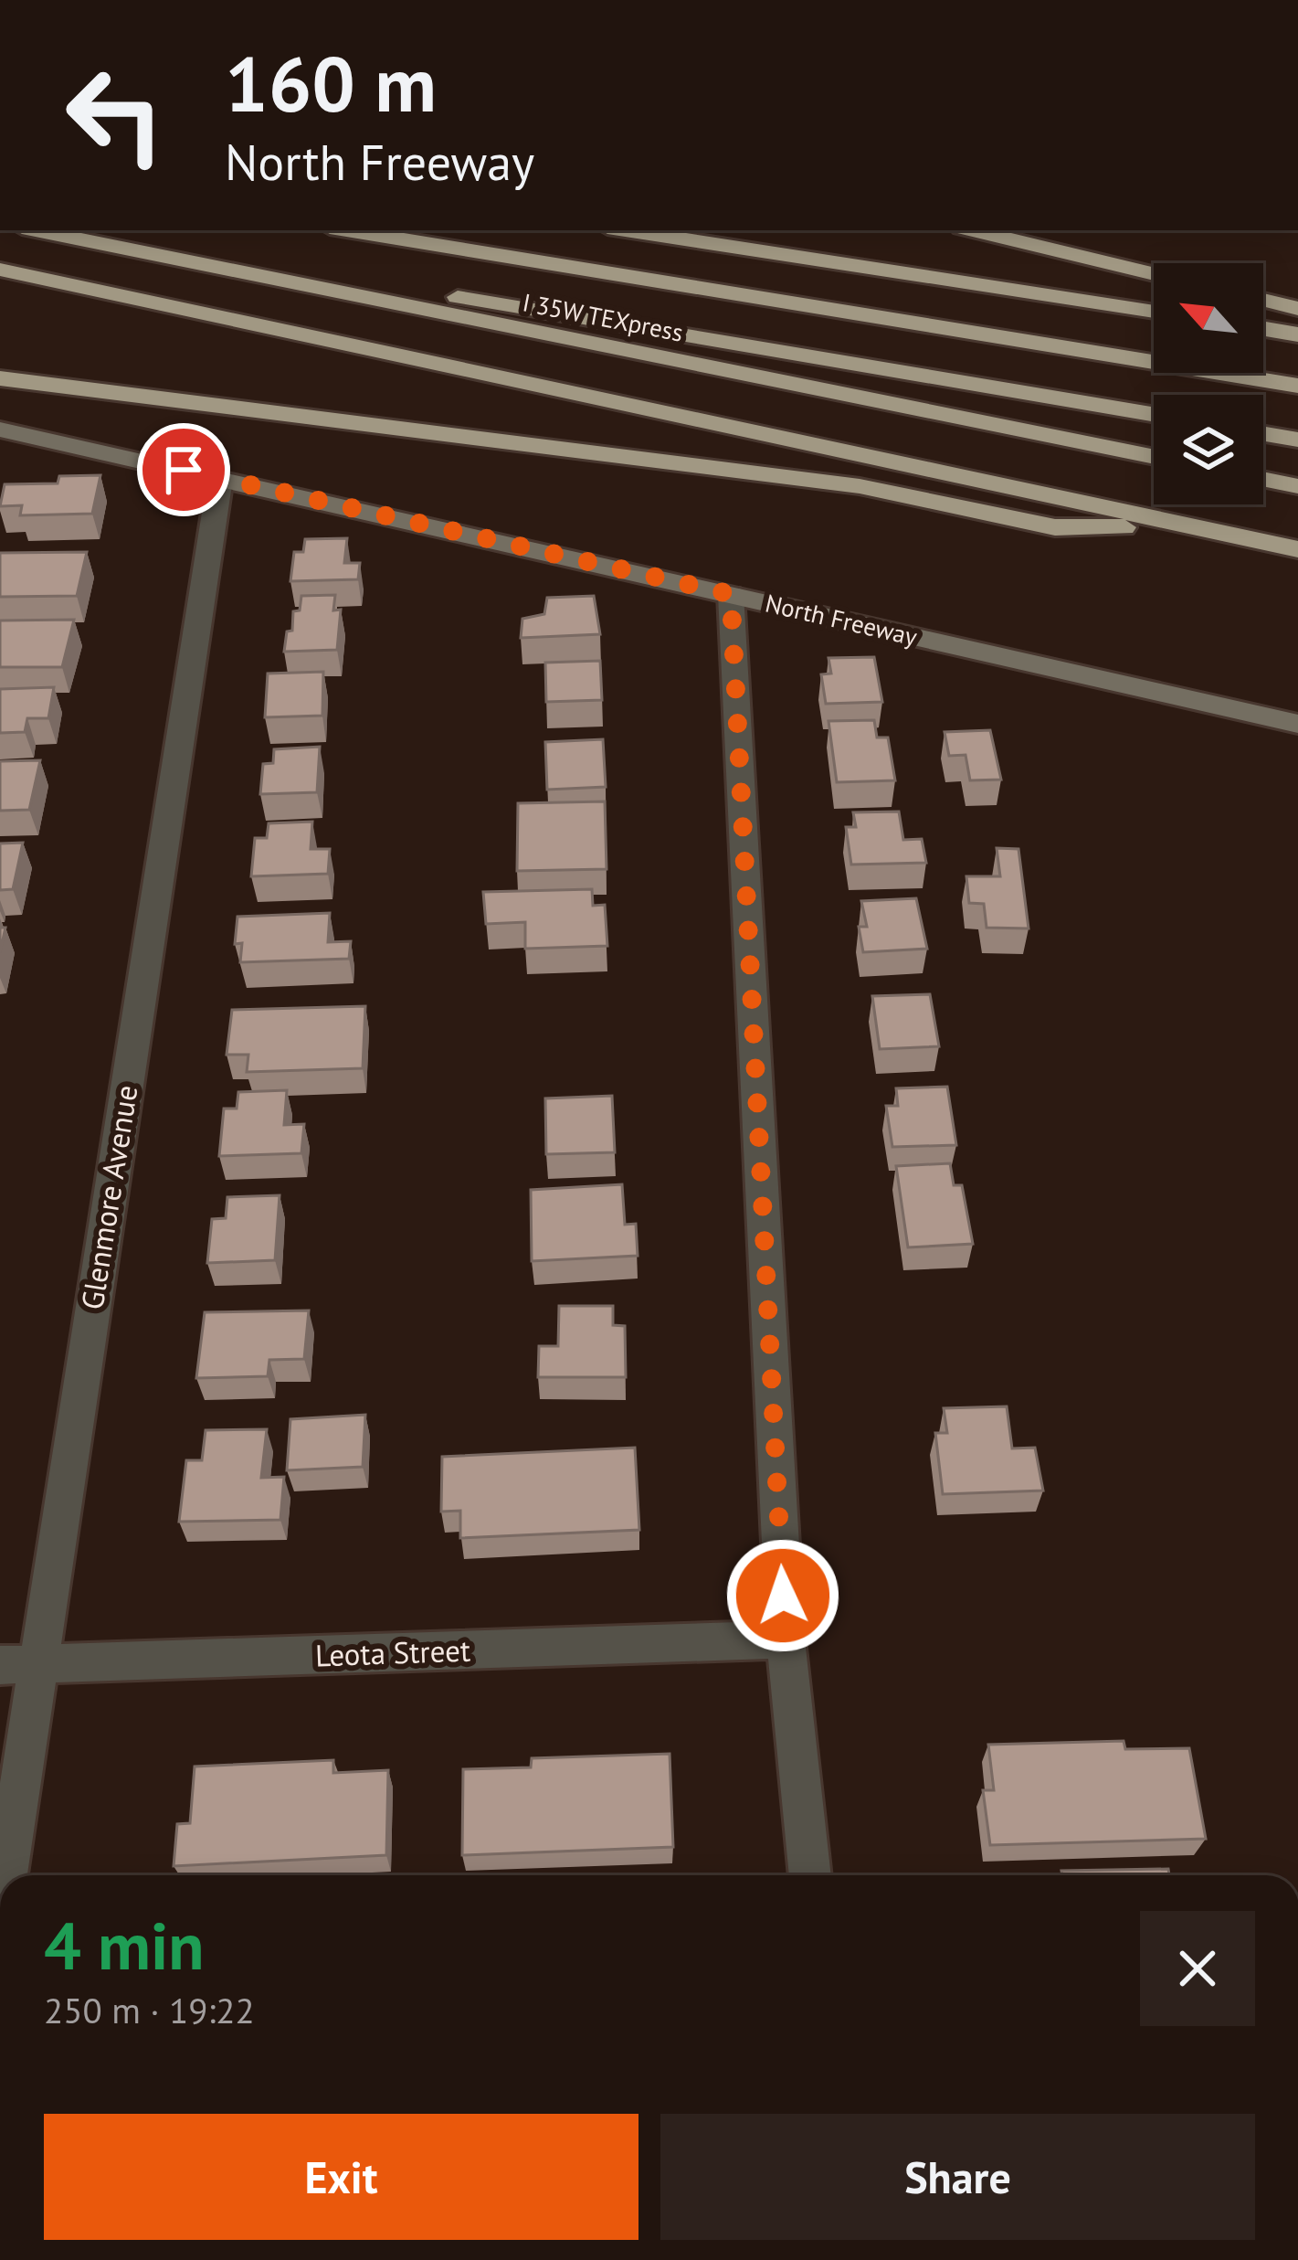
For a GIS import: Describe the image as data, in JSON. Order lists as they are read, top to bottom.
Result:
{
  "streets": {
    "highway": ["I 35W TEXpress"],
    "main road": ["North Freeway"],
    "street": ["Glenmore Avenue", "Leota Street"]
  },
  "crossings": [
    ["North Freeway", "Glenmore Avenue"],
    ["Glenmore Avenue", "Leota Street"]
  ],
  "north": "top left",
  "page": {
    "turn": ["160 m", "North Freeway"],
    "heading": ["4 min", "250 m · 19:22"],
    "buttons": ["Exit", "Share"]
  }
}
